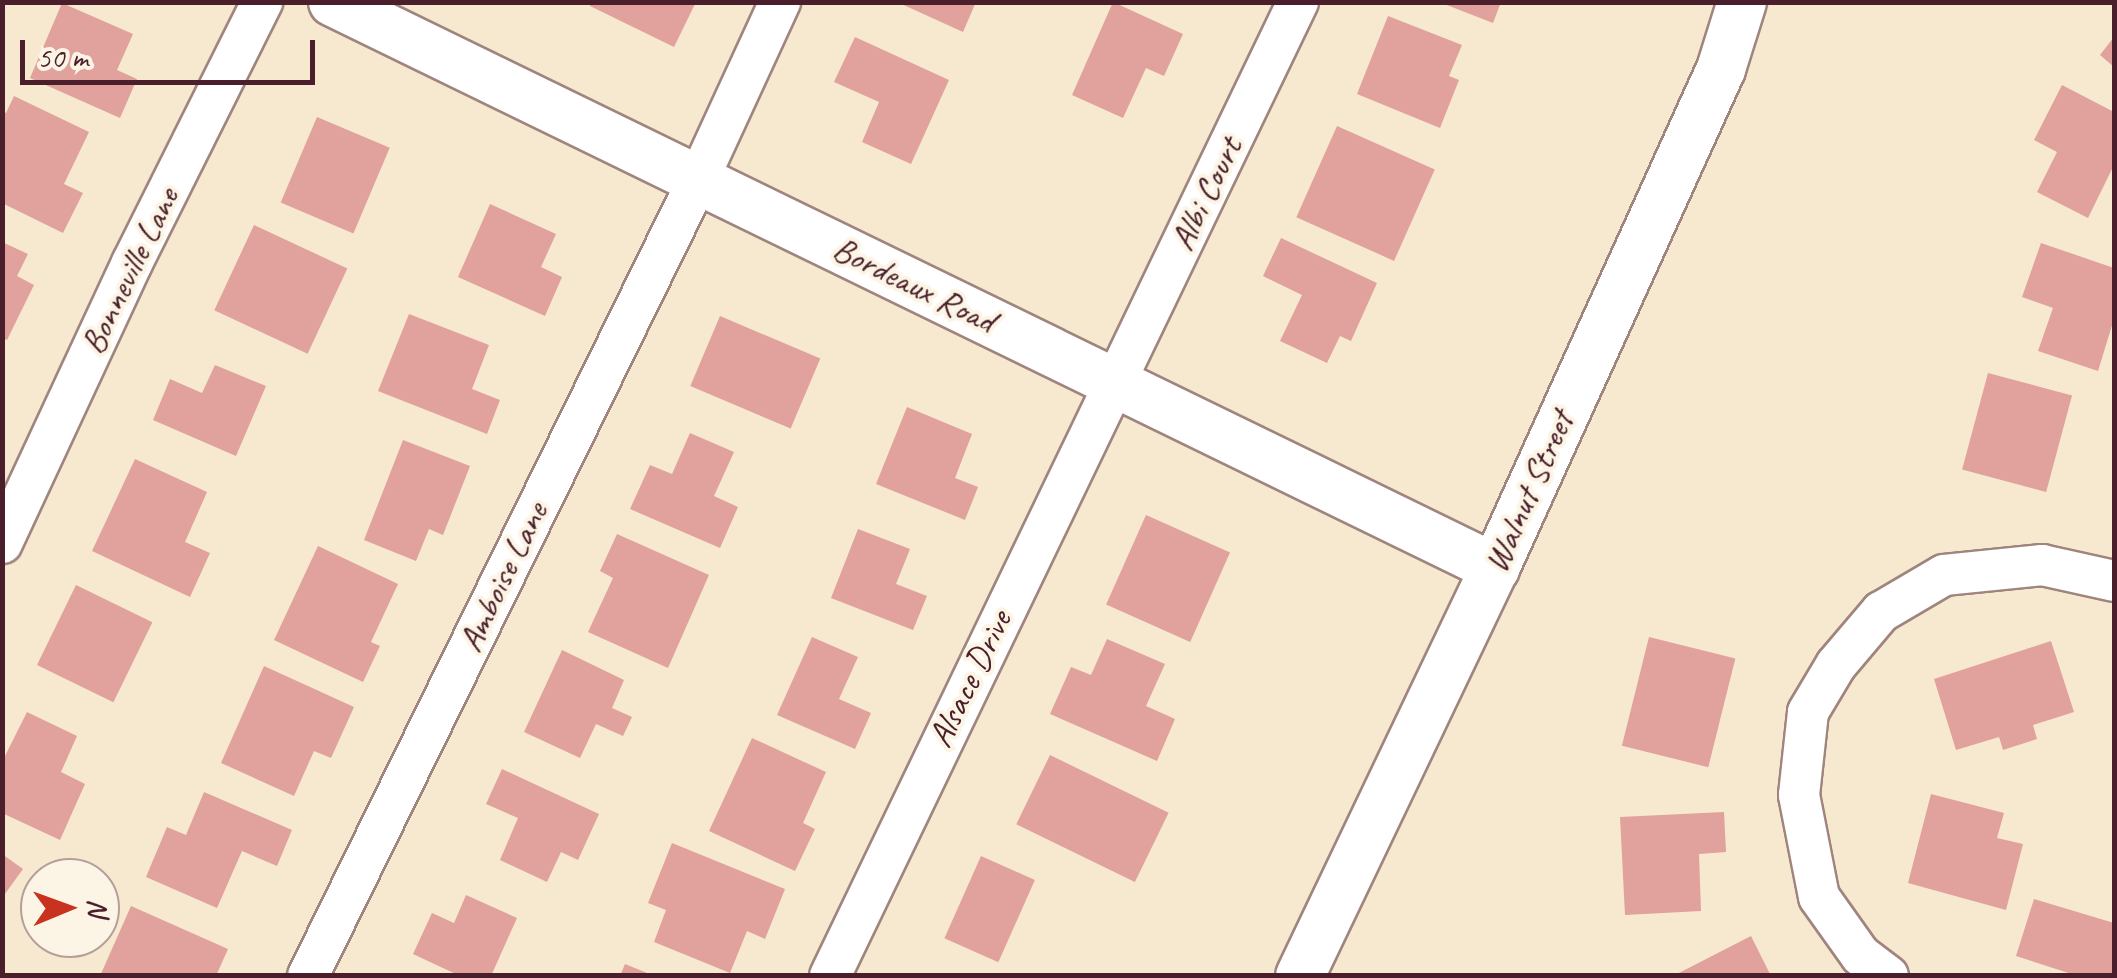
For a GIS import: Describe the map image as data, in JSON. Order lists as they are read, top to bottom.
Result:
{
  "streets": {
    "street": [
      "Albi Court",
      "Bonneville Lane",
      "Bordeaux Road",
      "Walnut Street",
      "Amboise Lane",
      "Alsace Drive"
    ]
  },
  "crossings": [
    ["Albi Court", "Bordeaux Road"],
    ["Albi Court", "Alsace Drive"],
    ["Bordeaux Road", "Walnut Street"],
    ["Bordeaux Road", "Amboise Lane"],
    ["Bordeaux Road", "Alsace Drive"]
  ],
  "scale_bar": "50 m",
  "north": "right"
}
